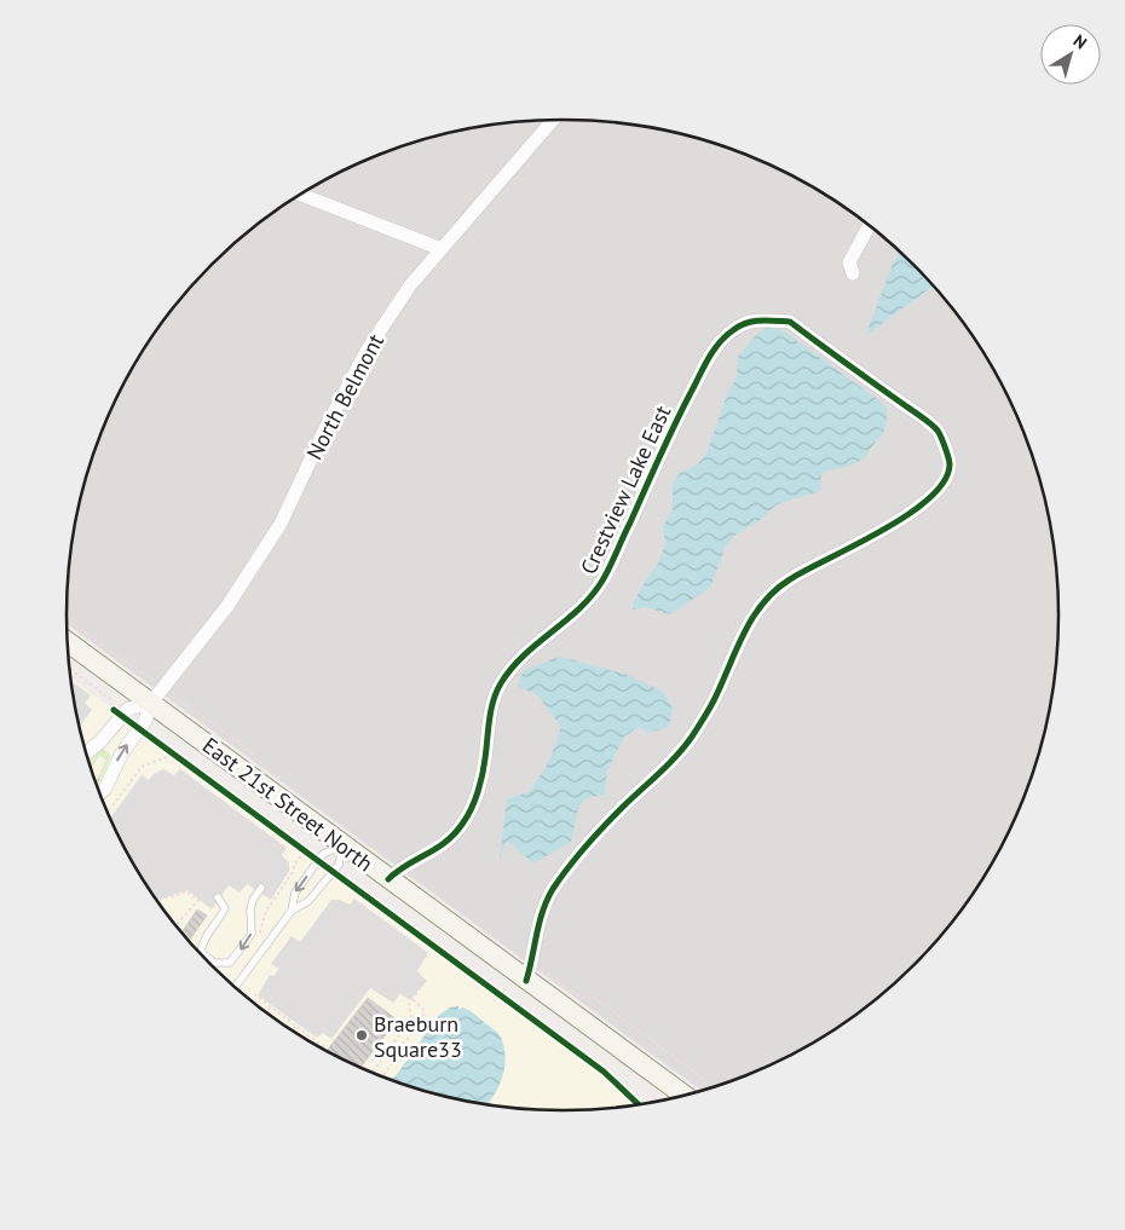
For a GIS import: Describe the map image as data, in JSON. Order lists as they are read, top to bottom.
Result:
{
  "streets": {
    "main road": ["East 21st Street North"],
    "street": ["North Belmont", "Crestview Lake East"]
  },
  "crossings": [
    ["North Belmont", "East 21st Street North"],
    ["Crestview Lake East", "East 21st Street North"]
  ],
  "places": ["Braeburn Square33"],
  "north": "top right"
}
